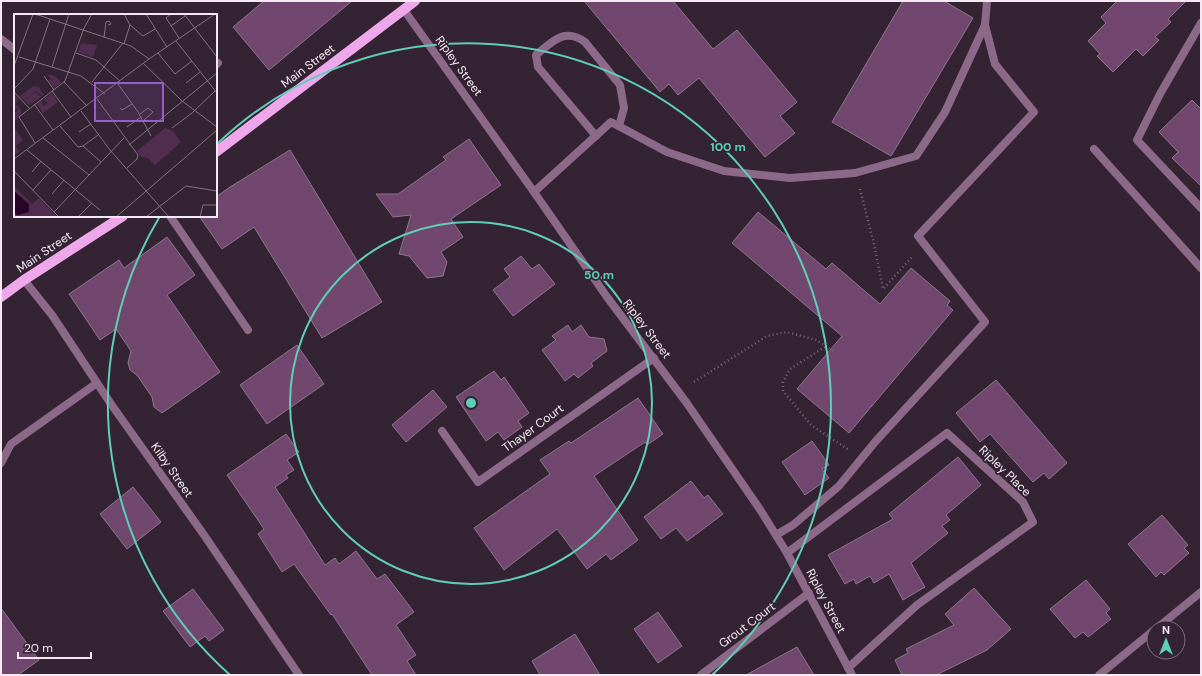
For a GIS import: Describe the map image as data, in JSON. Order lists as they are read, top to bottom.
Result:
{
  "streets": {
    "main road": ["Main Street"],
    "street": [
      "Ripley Street",
      "Thayer Court",
      "Kilby Street",
      "Ripley Place",
      "Grout Court"
    ]
  },
  "crossings": [
    ["Main Street", "Ripley Street"],
    ["Main Street", "Kilby Street"],
    ["Ripley Street", "Thayer Court"],
    ["Ripley Street", "Ripley Place"],
    ["Ripley Street", "Grout Court"]
  ],
  "scale_bar": "20 m",
  "north": "top",
  "rings": ["100 m", "50 m"]
}
